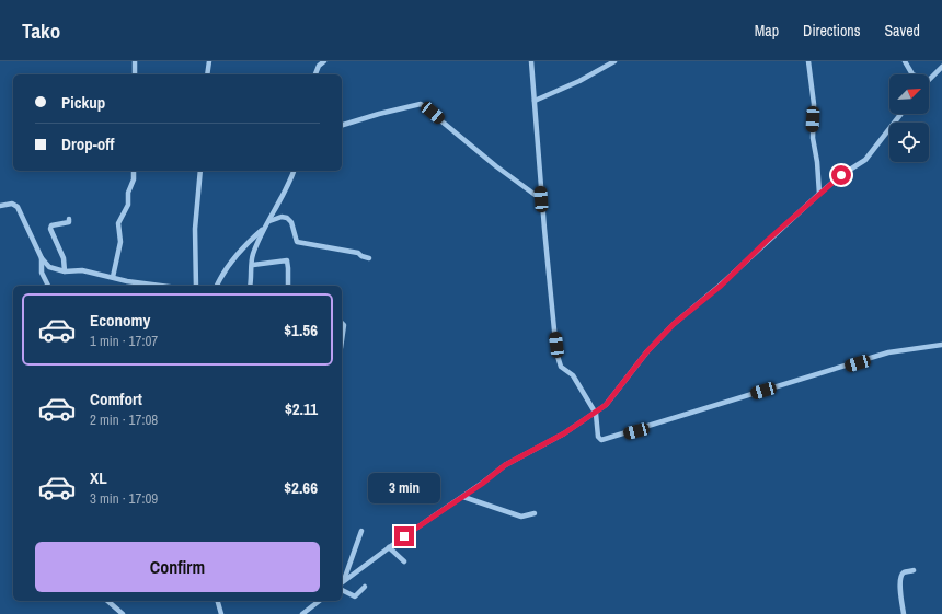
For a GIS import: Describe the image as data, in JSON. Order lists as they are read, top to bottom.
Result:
{
  "north": "top right",
  "page": {
    "header": "Tako",
    "nav": ["Map", "Directions", "Saved"],
    "banner": ["Pickup", "Drop-off"],
    "list": [
      {
        "name": "Economy",
        "note": "1 min · 17:07",
        "value": "$1.56"
      },
      {
        "name": "Comfort",
        "note": "2 min · 17:08",
        "value": "$2.11"
      },
      {
        "name": "XL",
        "note": "3 min · 17:09",
        "value": "$2.66"
      }
    ],
    "bubble": "3 min",
    "buttons": "Confirm"
  }
}
